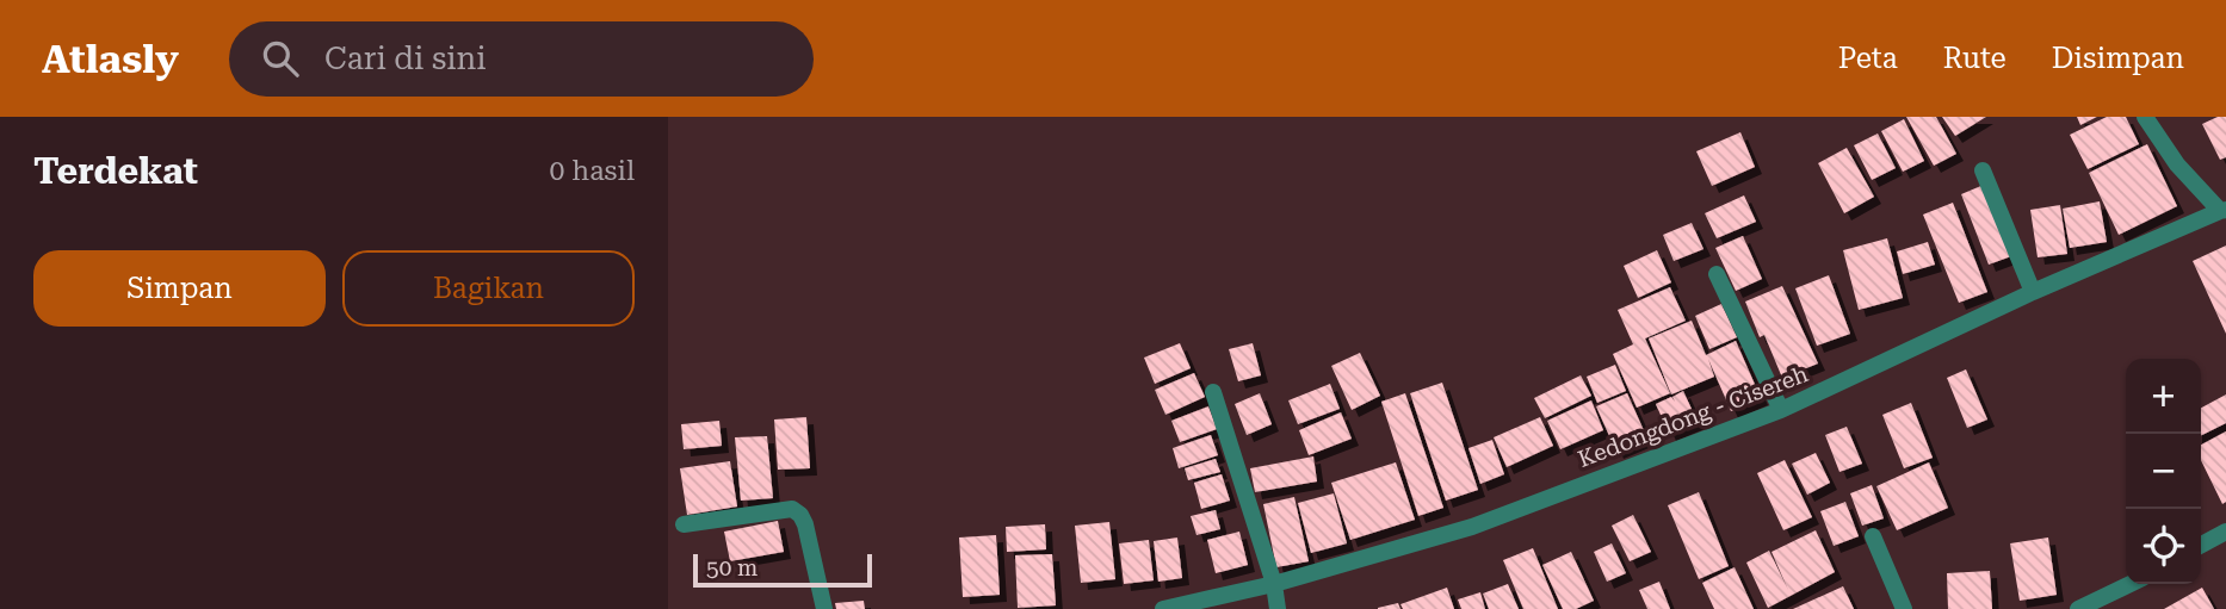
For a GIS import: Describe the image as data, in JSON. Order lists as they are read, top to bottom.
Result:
{
  "streets": {
    "street": ["Kedongdong - Cisereh"]
  },
  "scale_bar": "50 m",
  "page": {
    "header": "Atlasly",
    "search": "Cari di sini",
    "nav": ["Peta", "Rute", "Disimpan"],
    "heading": ["Terdekat", "0 hasil"],
    "buttons": ["Simpan", "Bagikan"],
    "map_buttons": ["+", "−"],
    "scale": "50 m"
  }
}
